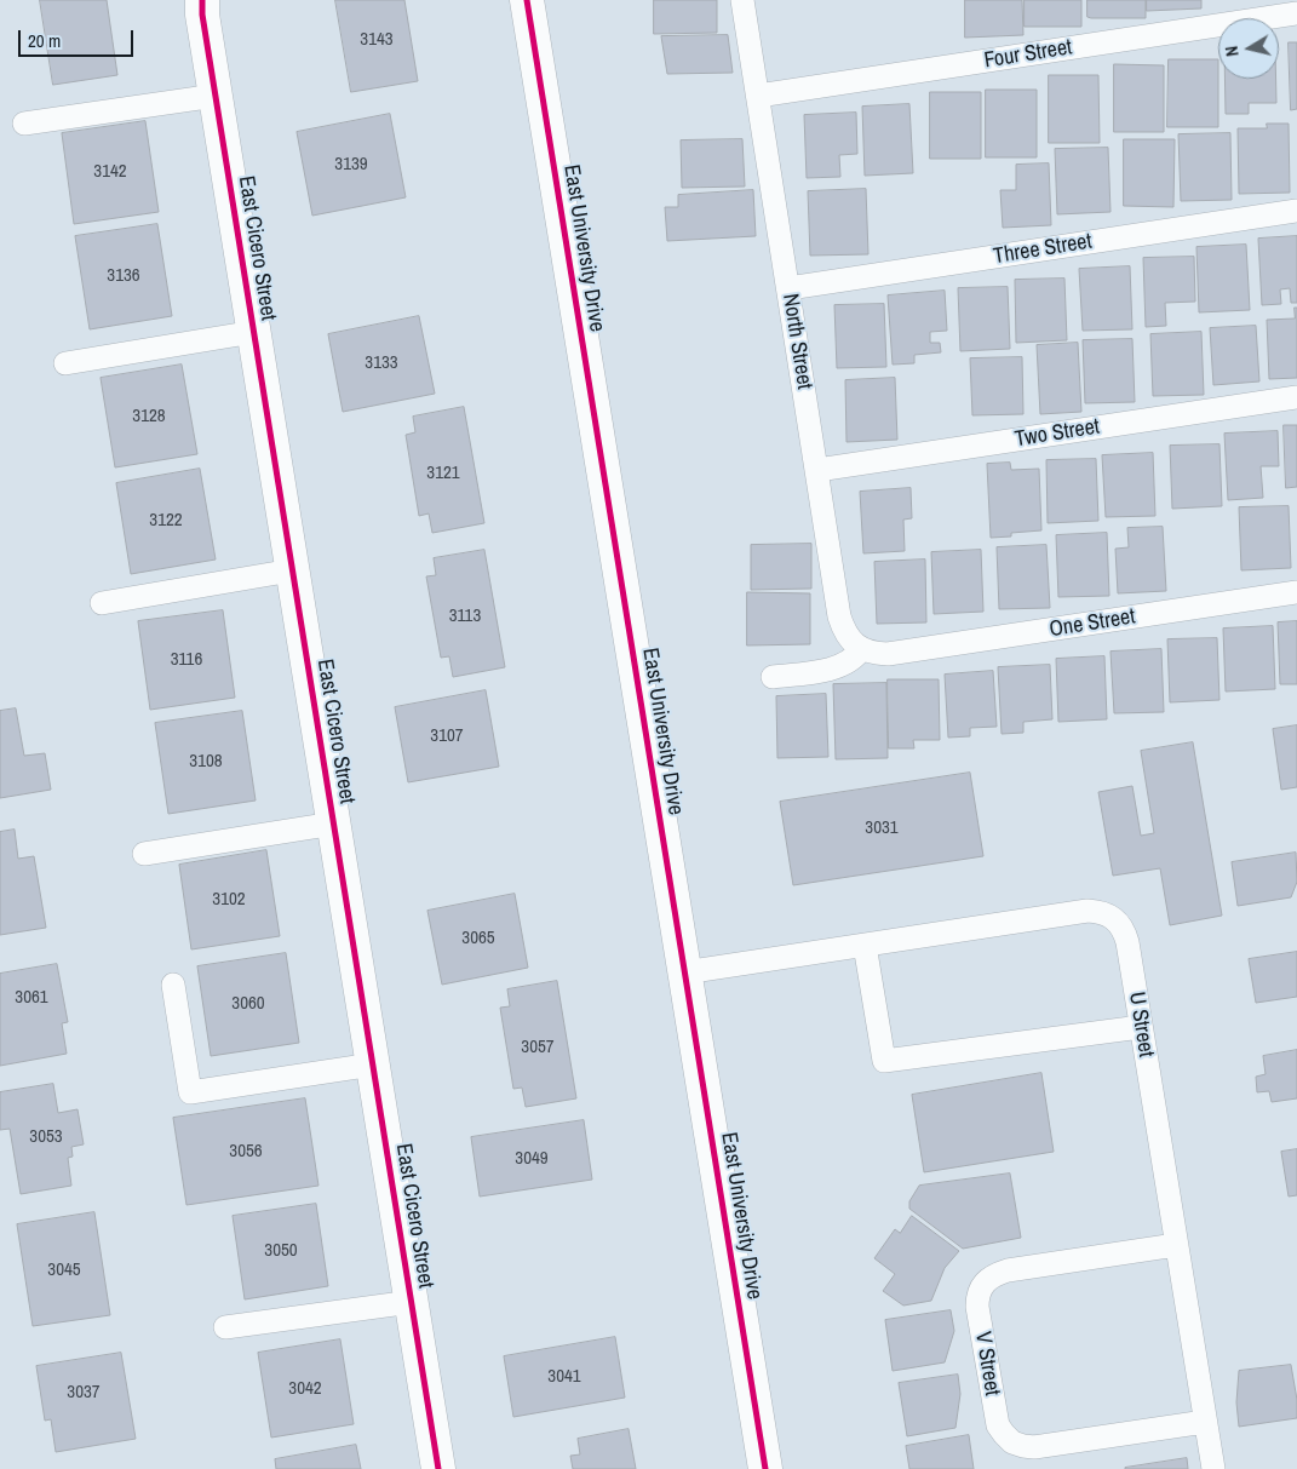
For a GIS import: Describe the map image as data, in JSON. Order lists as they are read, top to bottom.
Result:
{
  "streets": {
    "street": ["East Cicero Street", "East University Drive"],
    "lane": [
      "Four Street",
      "Three Street",
      "North Street",
      "Two Street",
      "One Street",
      "U Street",
      "V Street"
    ]
  },
  "crossings": [
    ["Four Street", "North Street"],
    ["East University Drive", "U Street"],
    ["Three Street", "North Street"],
    ["North Street", "Two Street"],
    ["North Street", "One Street"],
    ["U Street", "V Street"]
  ],
  "house_numbers": [
    "3143",
    "3139",
    "3142",
    "3136",
    "3133",
    "3128",
    "3121",
    "3122",
    "3113",
    "3116",
    "3107",
    "3108",
    "3031",
    "3102",
    "3065",
    "3061",
    "3060",
    "3057",
    "3053",
    "3056",
    "3049",
    "3050",
    "3045",
    "3041",
    "3042",
    "3037"
  ],
  "scale_bar": "20 m",
  "north": "left"
}
